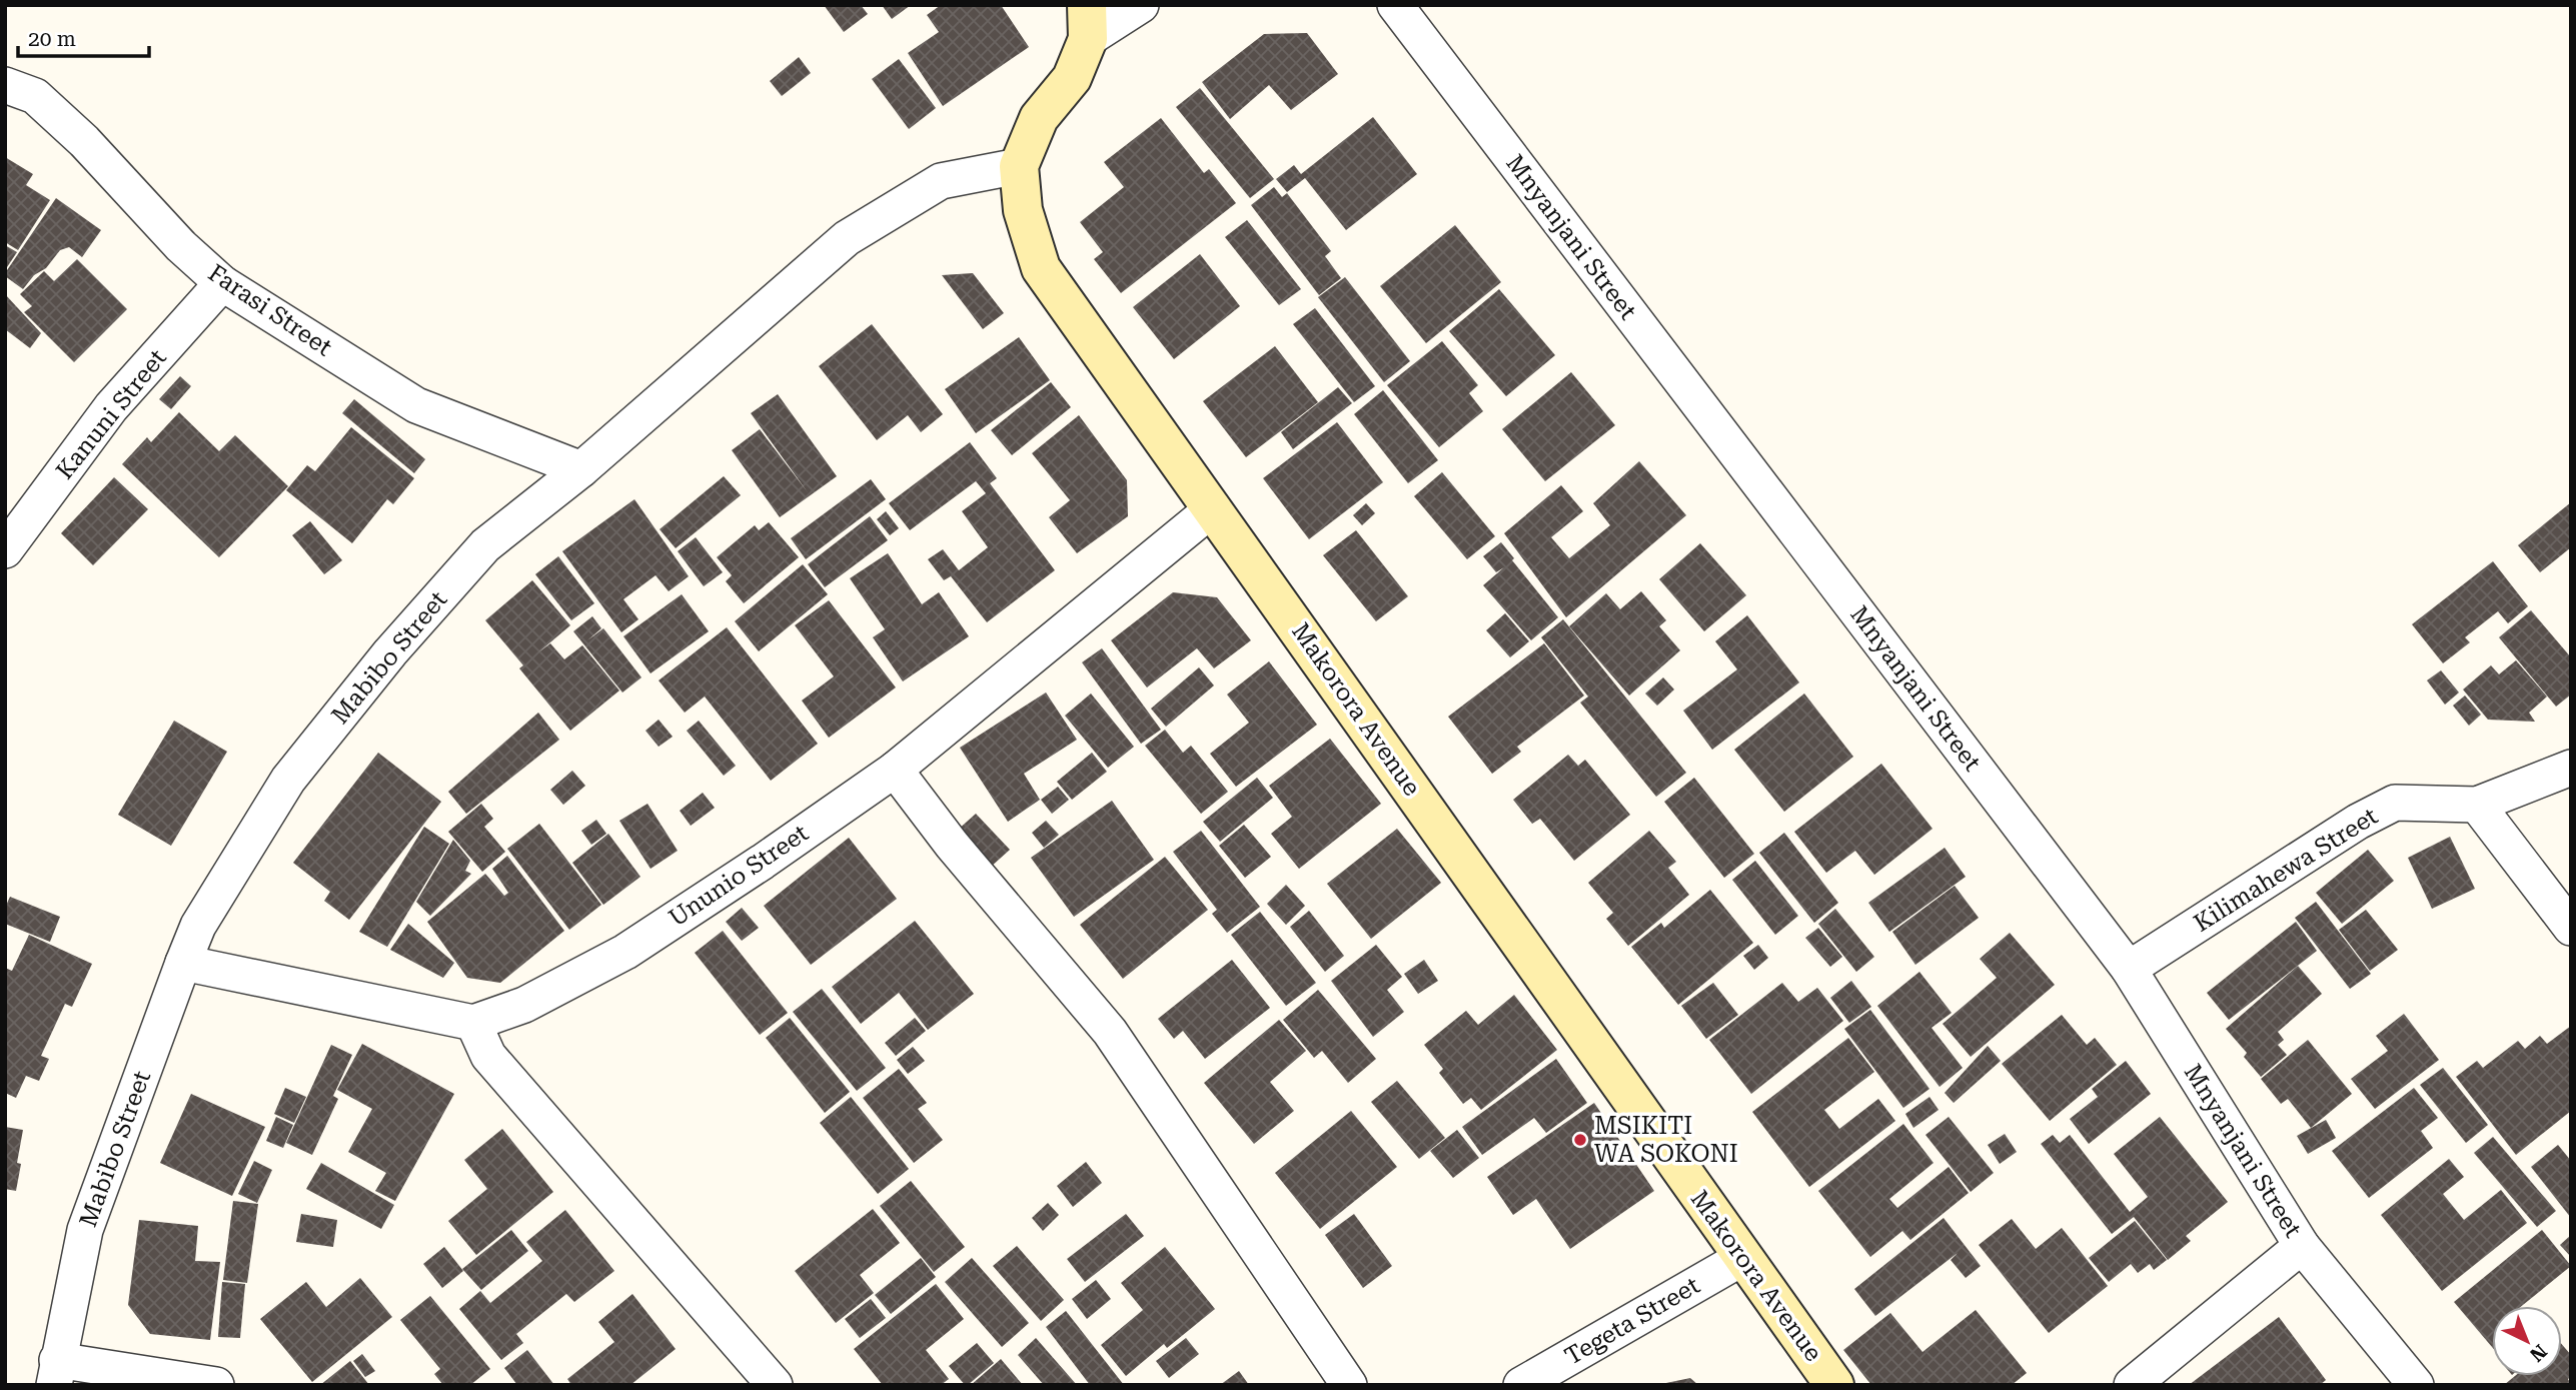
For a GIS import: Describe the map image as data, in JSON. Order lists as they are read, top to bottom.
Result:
{
  "streets": {
    "street": [
      "Mnyanjani Street",
      "Farasi Street",
      "Kanuni Street",
      "Mabibo Street",
      "Makorora Avenue",
      "Kilimahewa Street",
      "Ununio Street",
      "Tegeta Street"
    ]
  },
  "crossings": [
    ["Mnyanjani Street", "Kilimahewa Street"],
    ["Farasi Street", "Kanuni Street"],
    ["Farasi Street", "Mabibo Street"],
    ["Mabibo Street", "Makorora Avenue"],
    ["Makorora Avenue", "Ununio Street"],
    ["Makorora Avenue", "Tegeta Street"]
  ],
  "places": ["MSIKITI WA SOKONI"],
  "scale_bar": "20 m",
  "north": "bottom right"
}
